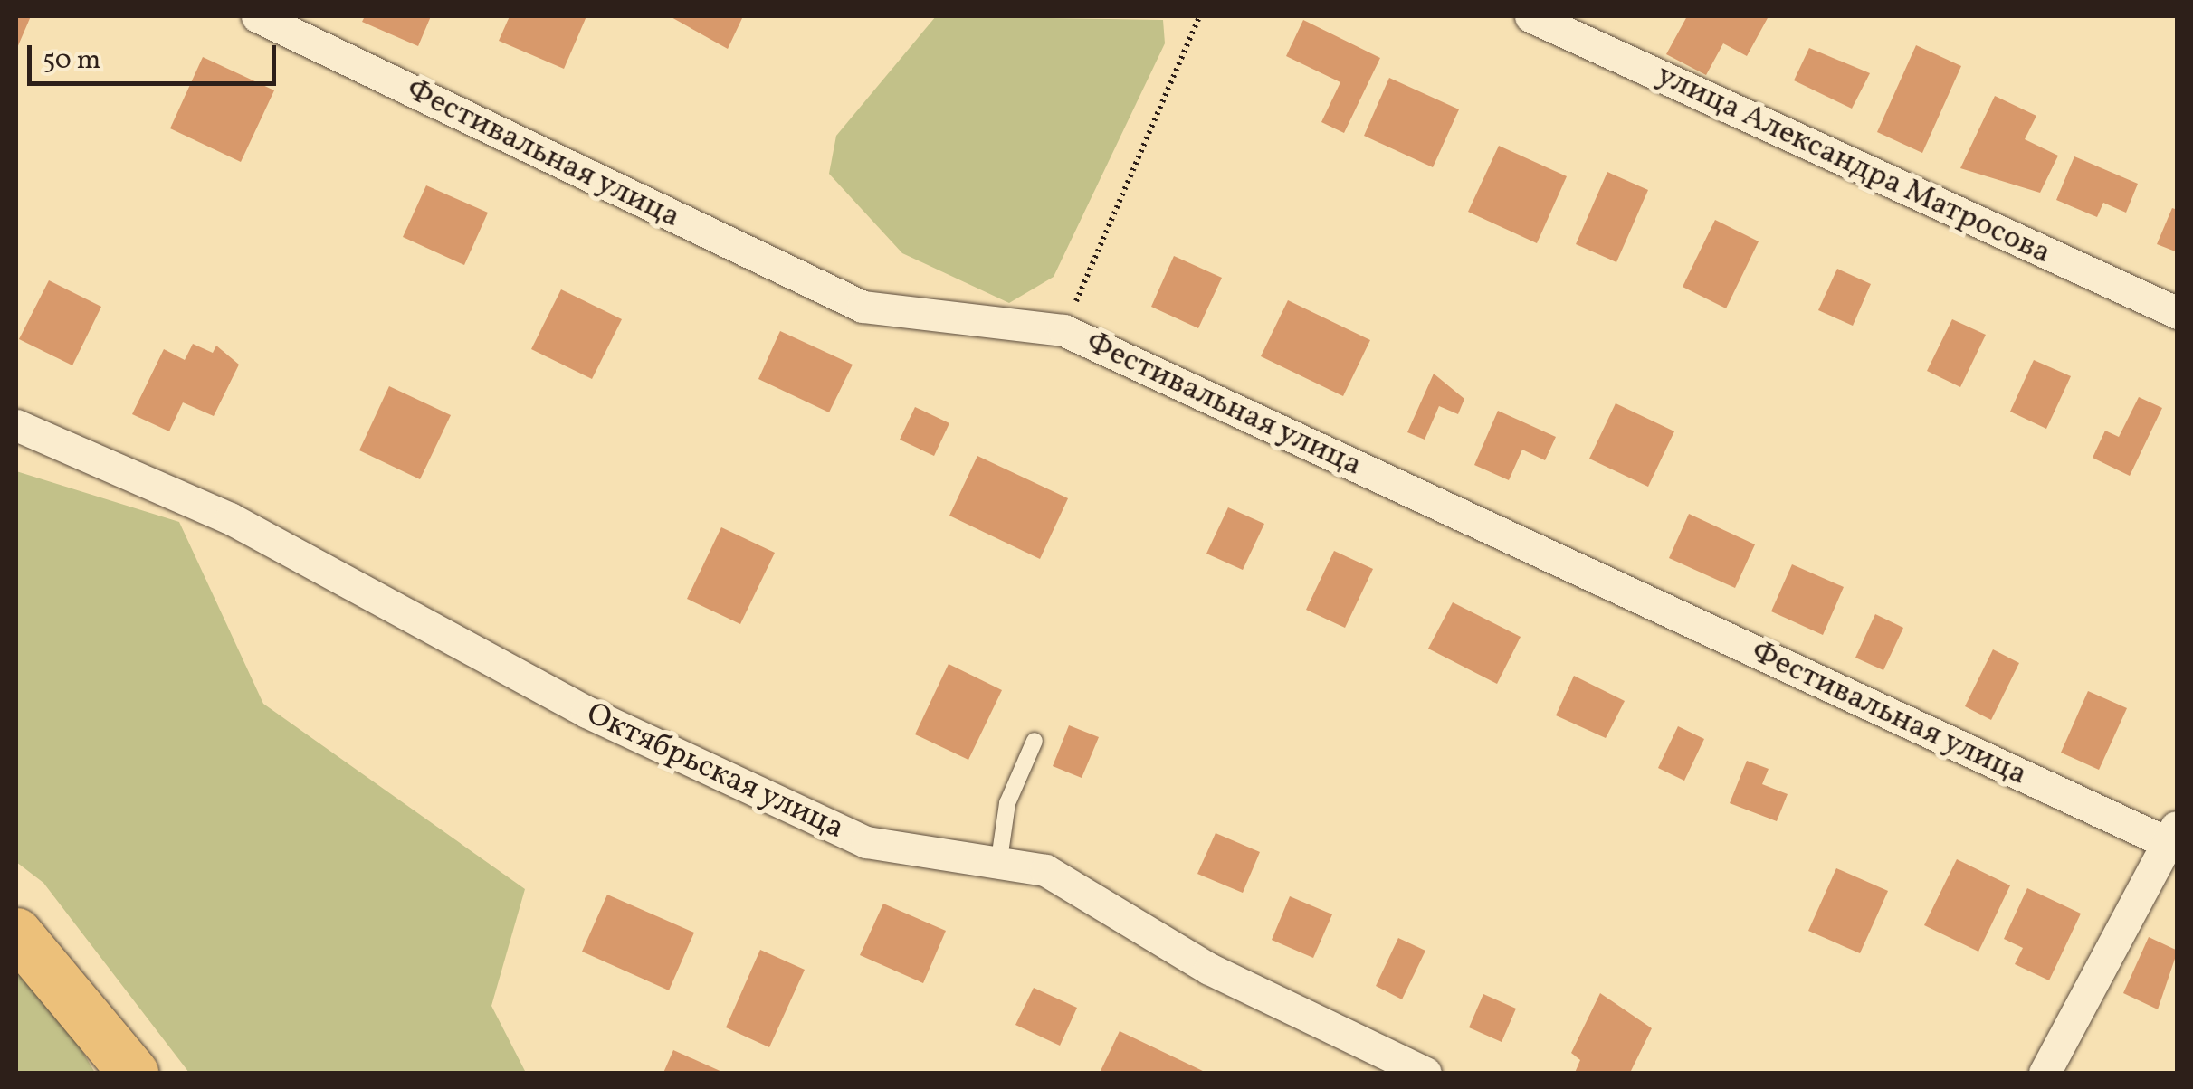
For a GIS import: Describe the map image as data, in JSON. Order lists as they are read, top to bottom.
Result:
{
  "streets": {
    "street": ["Фестивальная улица", "улица Александра Матросова", "Октябрьская улица"]
  },
  "scale_bar": "50 m"
}
